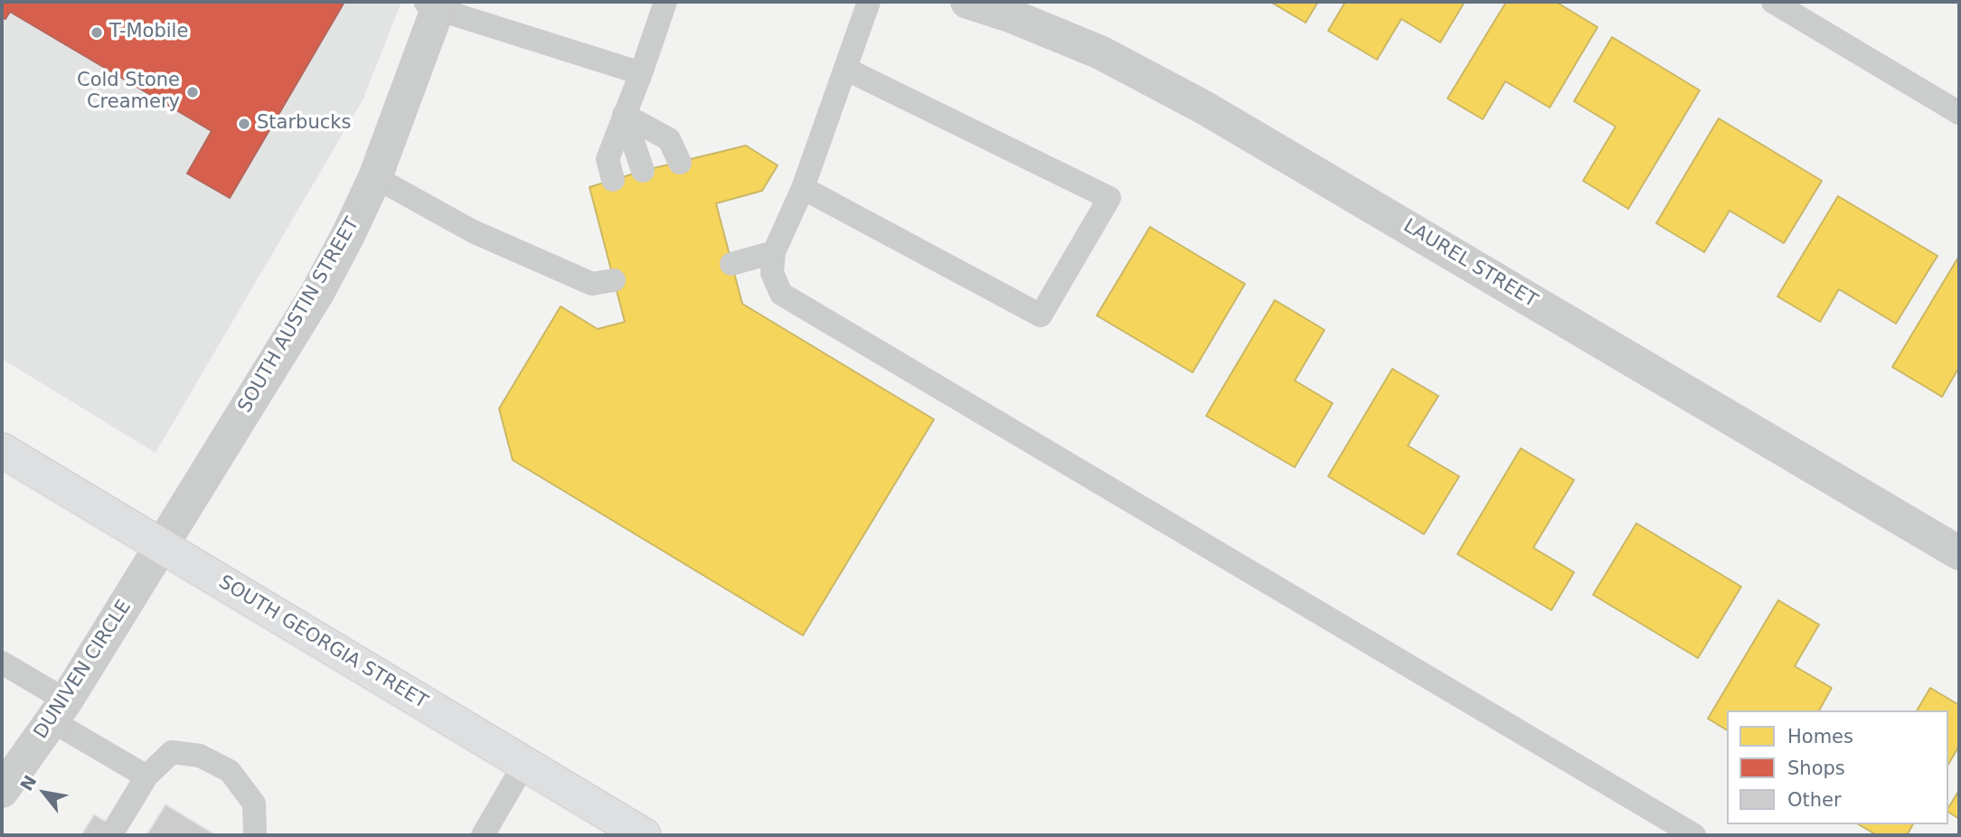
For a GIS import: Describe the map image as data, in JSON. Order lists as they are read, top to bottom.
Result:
{
  "streets": {
    "main road": ["SOUTH GEORGIA STREET"],
    "street": ["LAUREL STREET", "SOUTH AUSTIN STREET", "DUNIVEN CIRCLE"]
  },
  "crossings": [
    ["SOUTH AUSTIN STREET", "SOUTH GEORGIA STREET"],
    ["SOUTH AUSTIN STREET", "DUNIVEN CIRCLE"],
    ["SOUTH GEORGIA STREET", "DUNIVEN CIRCLE"]
  ],
  "places": ["T-Mobile", "Cold Stone Creamery", "Starbucks"],
  "legend": ["Homes", "Shops", "Other"],
  "north": "top left"
}
